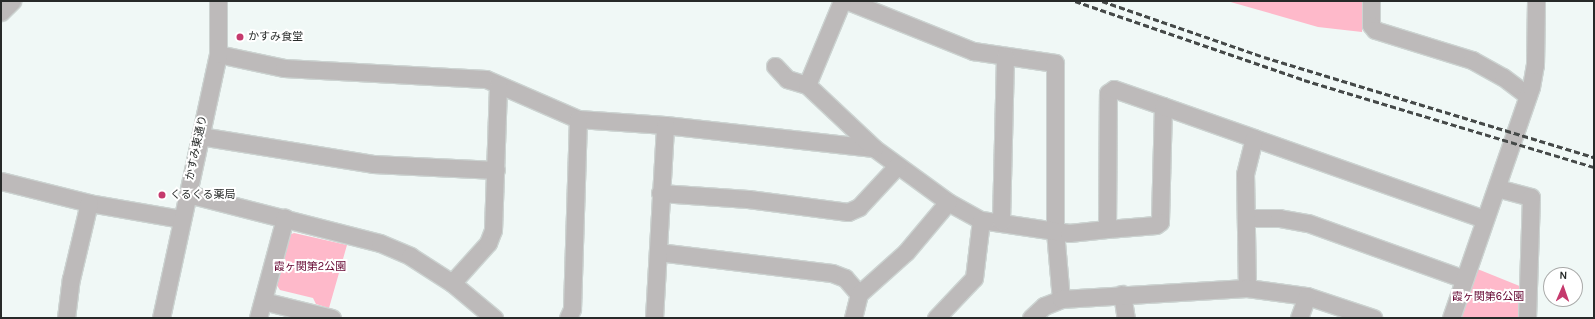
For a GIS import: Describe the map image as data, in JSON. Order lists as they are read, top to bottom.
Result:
{
  "streets": {
    "street": ["かすみ東通り"]
  },
  "parks": ["霞ヶ関第2公園", "霞ヶ関第6公園"],
  "places": ["かすみ食堂", "くるくる薬局"],
  "north": "top"
}
